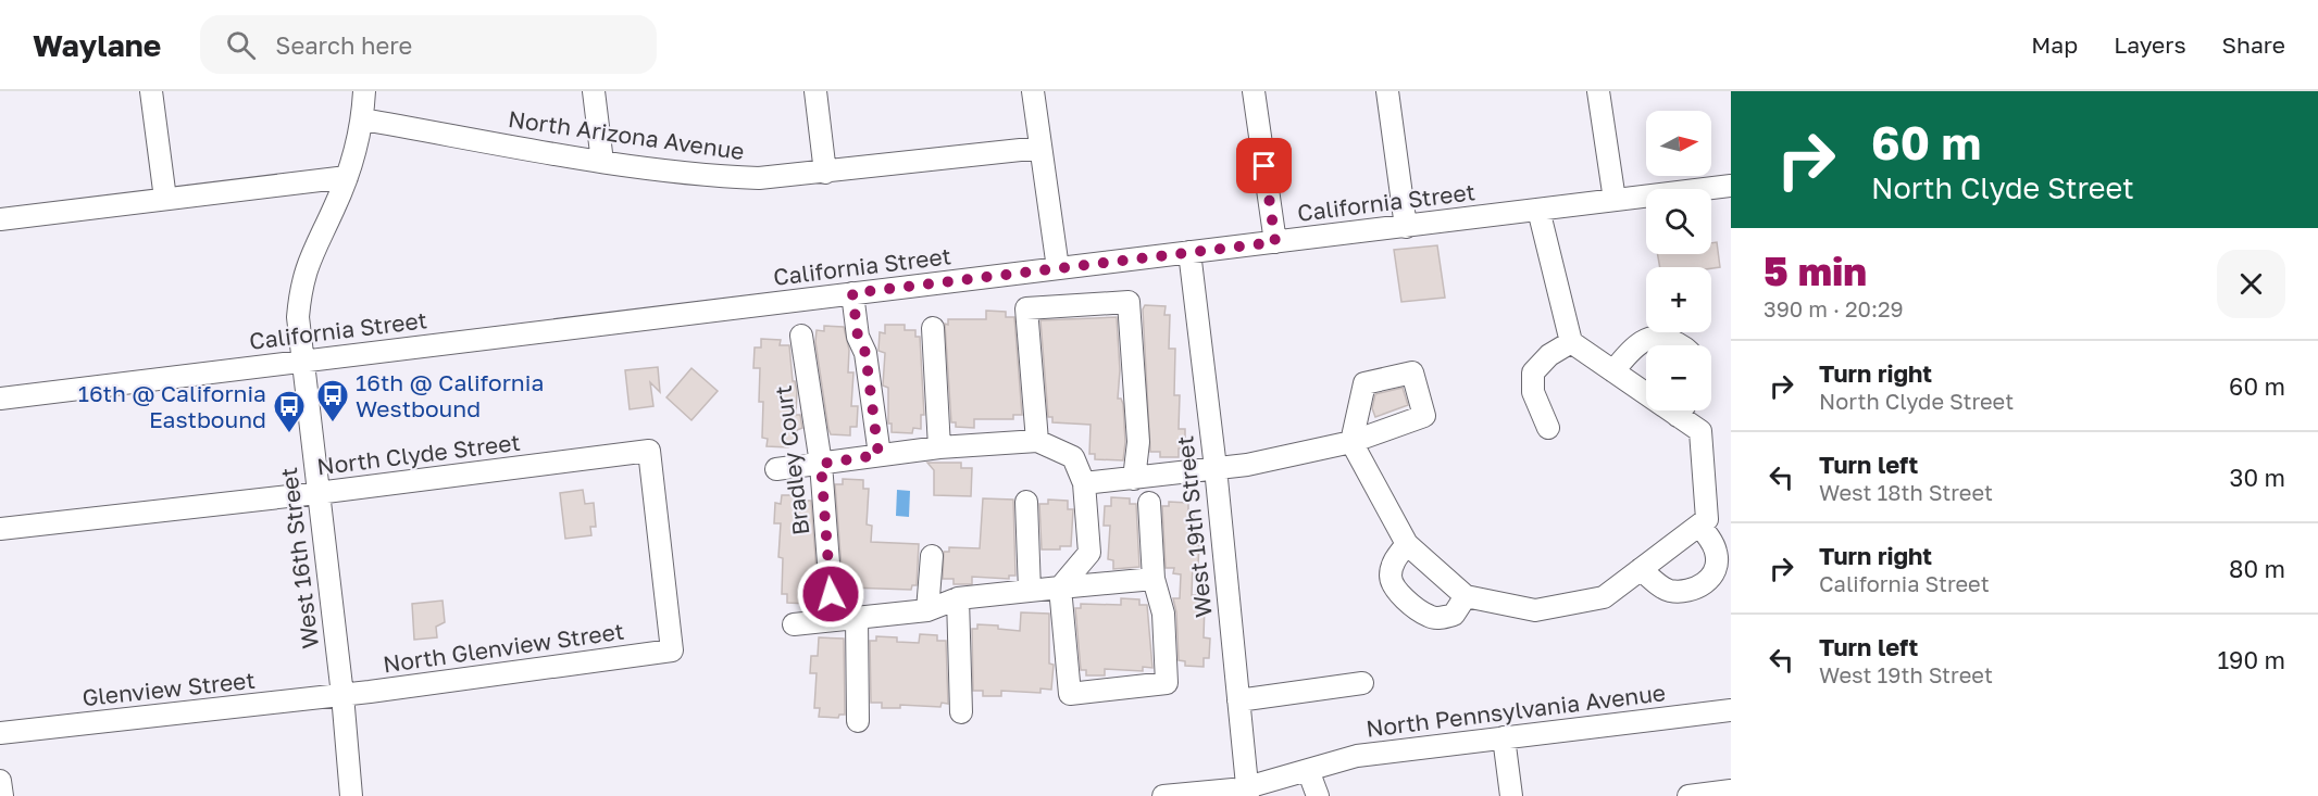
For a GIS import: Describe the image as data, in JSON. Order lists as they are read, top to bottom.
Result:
{
  "streets": {
    "street": [
      "North Arizona Avenue",
      "California Street",
      "North Clyde Street",
      "Bradley Court",
      "West 19th Street",
      "West 16th Street",
      "North Glenview Street",
      "Glenview Street",
      "North Pennsylvania Avenue"
    ]
  },
  "crossings": [
    ["North Arizona Avenue", "West 16th Street"],
    ["California Street", "West 19th Street"],
    ["California Street", "West 16th Street"],
    ["North Clyde Street", "West 16th Street"],
    ["North Clyde Street", "North Glenview Street"],
    ["West 19th Street", "North Pennsylvania Avenue"],
    ["West 16th Street", "North Glenview Street"],
    ["West 16th Street", "Glenview Street"],
    ["North Glenview Street", "Glenview Street"]
  ],
  "places": {
    "bus stop": ["16th @ California Westbound", "16th @ California Eastbound"]
  },
  "north": "right",
  "page": {
    "header": "Waylane",
    "search": "Search here",
    "nav": ["Map", "Layers", "Share"],
    "turn": ["60 m", "North Clyde Street"],
    "map_buttons": ["+", "−"],
    "heading": ["5 min", "390 m · 20:29"],
    "list": [
      {
        "name": "Turn right",
        "note": "North Clyde Street",
        "value": "60 m"
      },
      {
        "name": "Turn left",
        "note": "West 18th Street",
        "value": "30 m"
      },
      {
        "name": "Turn right",
        "note": "California Street",
        "value": "80 m"
      },
      {
        "name": "Turn left",
        "note": "West 19th Street",
        "value": "190 m"
      }
    ]
  }
}
